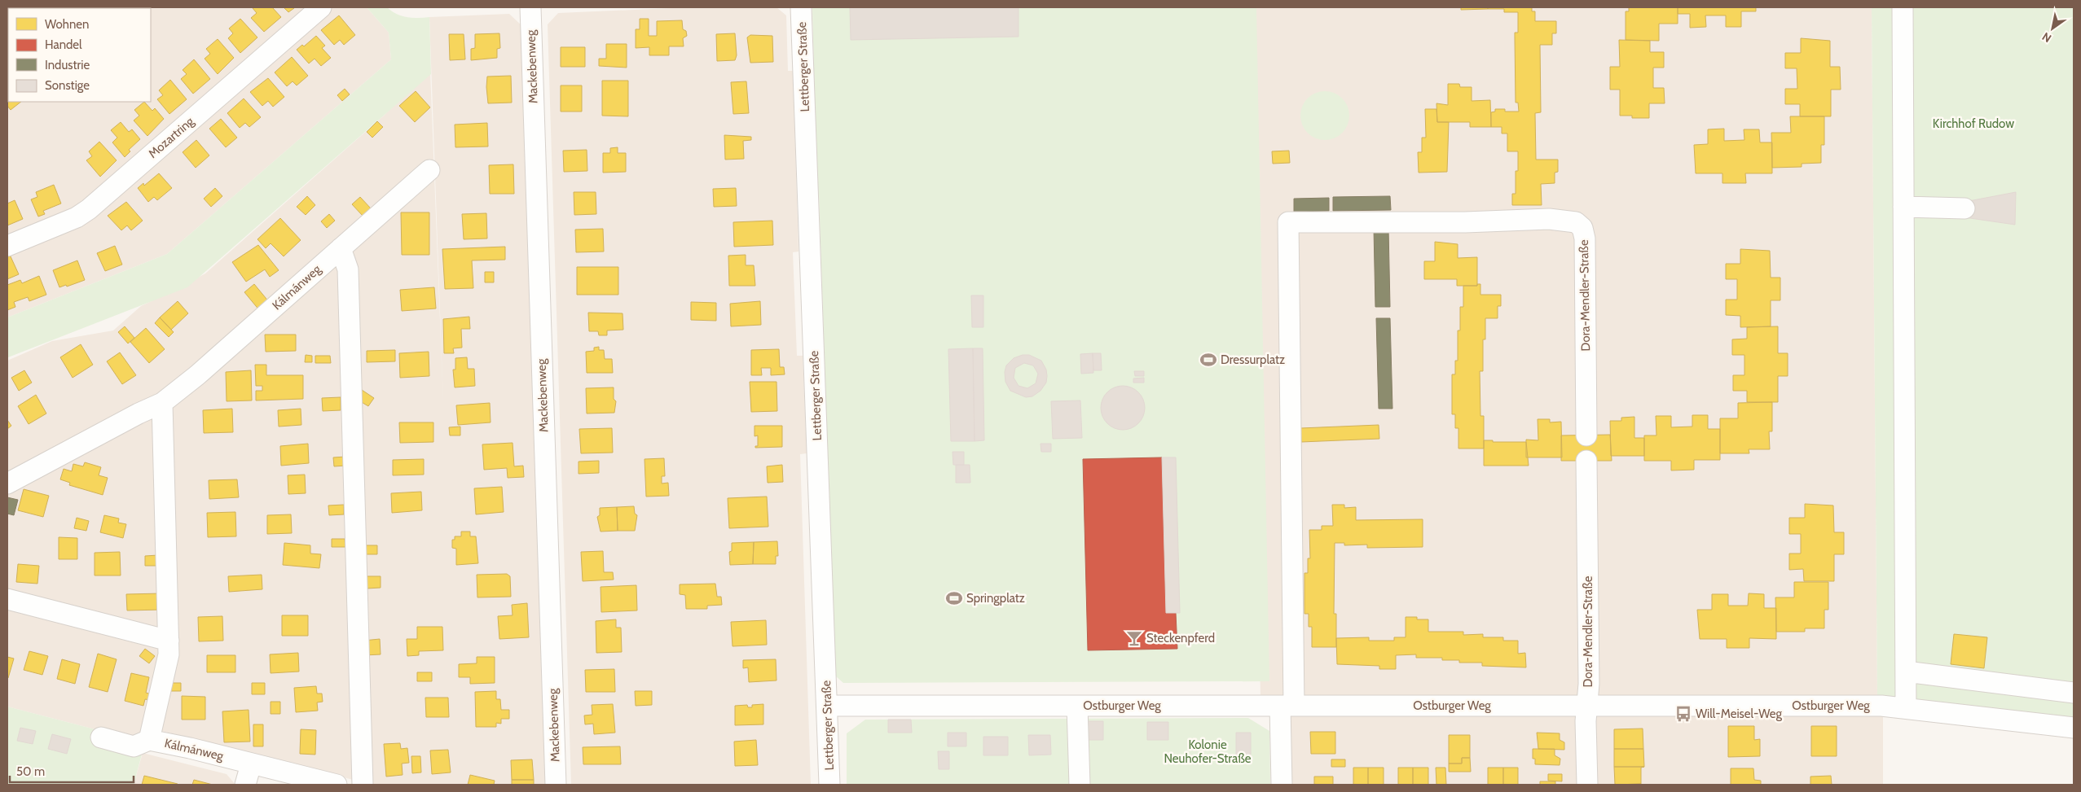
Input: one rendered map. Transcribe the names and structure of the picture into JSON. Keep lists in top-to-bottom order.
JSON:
{
  "streets": {
    "street": [
      "Mackebenweg",
      "Lettberger Straße",
      "Mozartring",
      "Kálmánweg",
      "Dora-Mendler-Straße",
      "Ostburger Weg"
    ]
  },
  "crossings": [
    ["Lettberger Straße", "Ostburger Weg"],
    ["Dora-Mendler-Straße", "Ostburger Weg"]
  ],
  "parks": ["Kirchhof Rudow", "Kolonie Neuhofer-Straße"],
  "places": {
    "sports": ["Dressurplatz", "Springplatz"],
    "bar": ["Steckenpferd"],
    "bus stop": ["Will-Meisel-Weg"]
  },
  "legend": [
    "Wohnen",
    "Handel",
    "Industrie",
    "Sonstige"
  ],
  "scale_bar": "50 m",
  "north": "bottom left"
}
